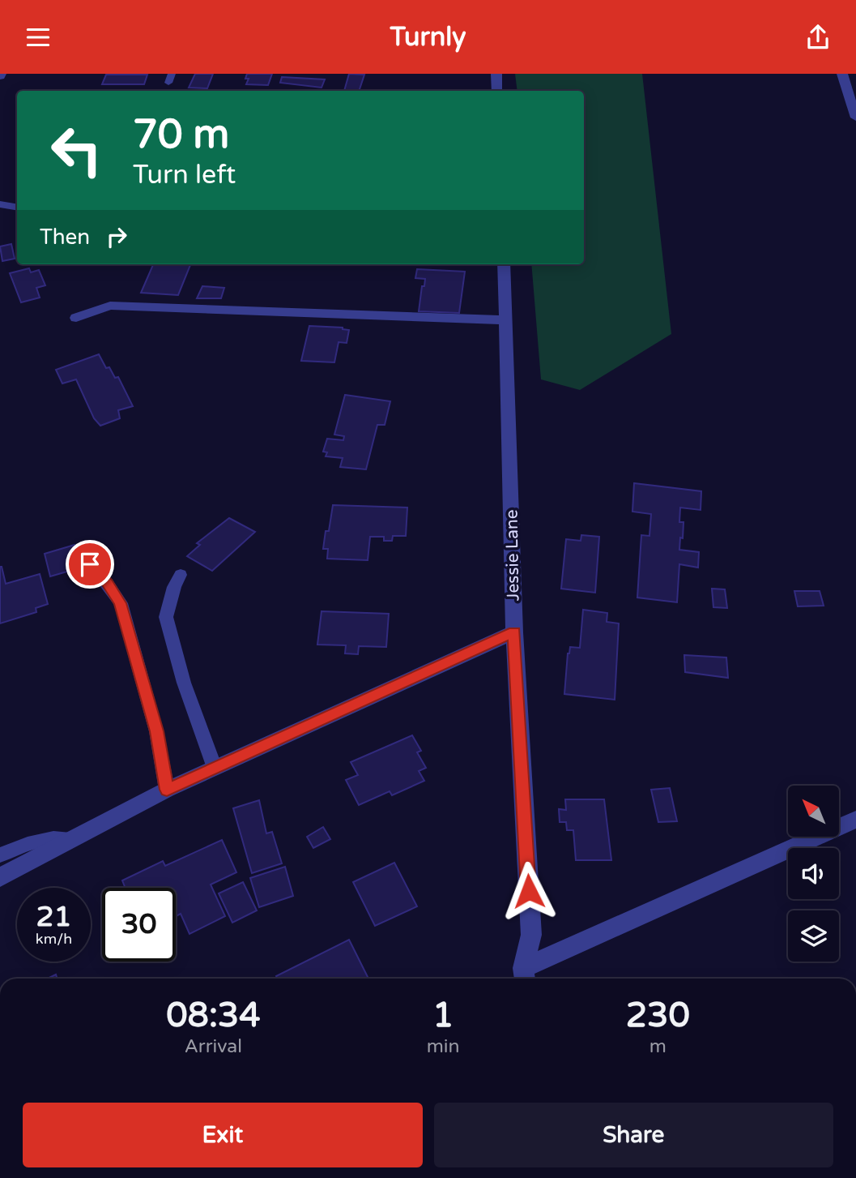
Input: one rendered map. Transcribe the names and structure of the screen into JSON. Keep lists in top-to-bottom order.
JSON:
{
  "streets": {
    "street": ["Jessie Lane"]
  },
  "north": "top left",
  "page": {
    "header": "Turnly",
    "turn": ["70 m", "Turn left"],
    "then": "Then",
    "speed": "21 km/h",
    "limit": "30",
    "eta": [
      "08:34",
      "Arrival",
      "1",
      "min",
      "230",
      "m"
    ],
    "buttons": ["Exit", "Share"]
  }
}
